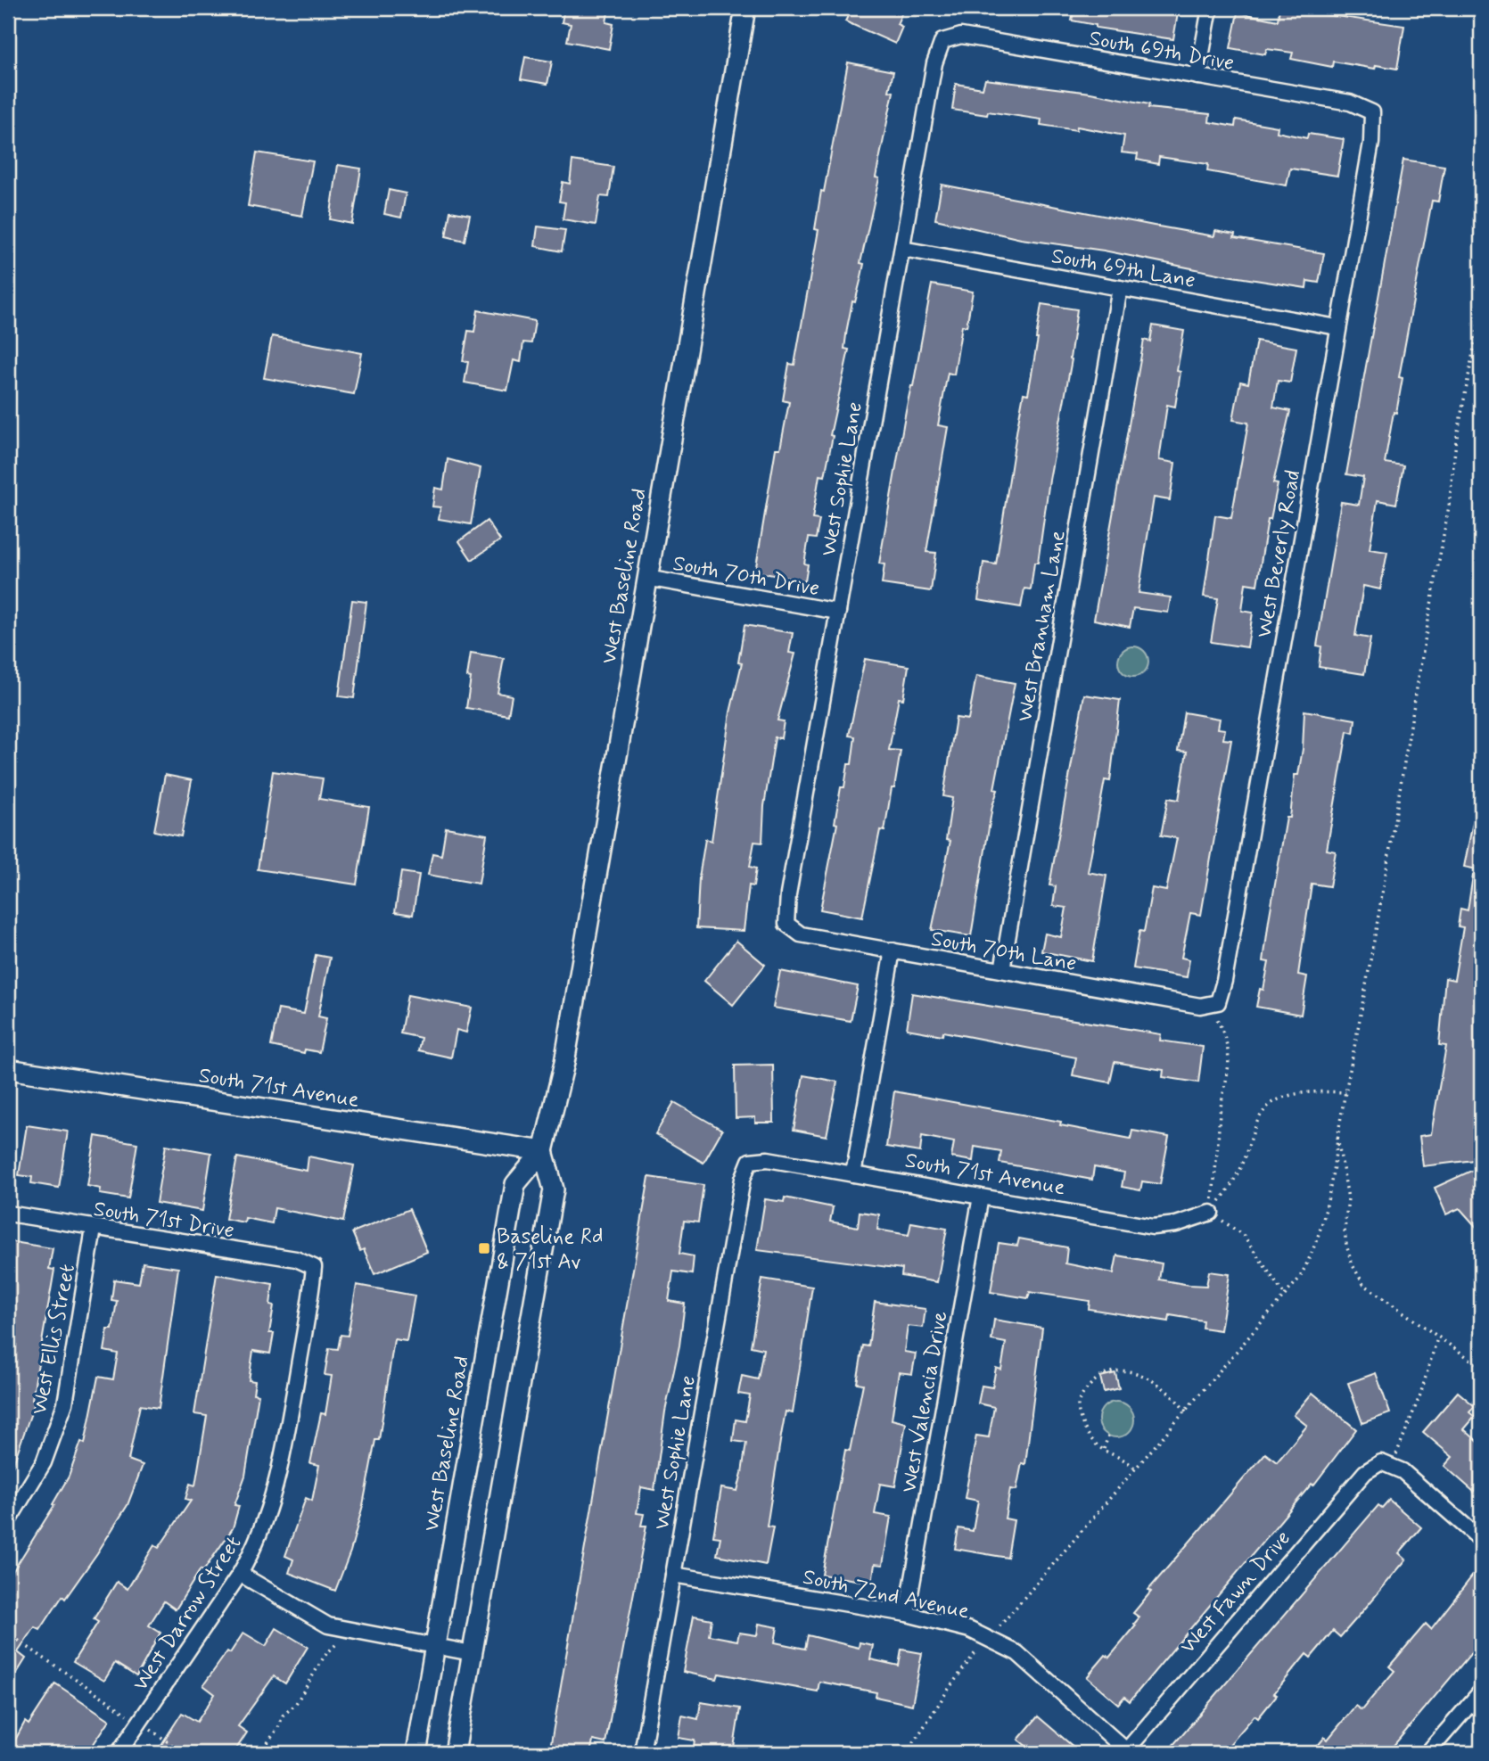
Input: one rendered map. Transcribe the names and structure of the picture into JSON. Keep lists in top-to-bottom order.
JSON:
{
  "streets": {
    "main road": ["West Baseline Road", "South 71st Avenue"],
    "street": [
      "South 69th Drive",
      "South 69th Lane",
      "West Sophie Lane",
      "West Beverly Road",
      "South 70th Drive",
      "West Branham Lane",
      "South 70th Lane",
      "South 71st Drive",
      "West Ellis Street",
      "West Valencia Drive",
      "West Fawn Drive",
      "South 72nd Avenue",
      "West Darrow Street"
    ]
  },
  "crossings": [
    ["South 69th Drive", "West Sophie Lane"],
    ["South 69th Drive", "West Beverly Road"],
    ["South 69th Lane", "West Sophie Lane"],
    ["South 69th Lane", "West Beverly Road"],
    ["South 69th Lane", "West Branham Lane"],
    ["West Sophie Lane", "South 70th Drive"],
    ["West Sophie Lane", "South 70th Lane"],
    ["West Sophie Lane", "South 71st Avenue"],
    ["West Sophie Lane", "South 72nd Avenue"],
    ["West Beverly Road", "South 70th Lane"],
    ["South 70th Drive", "West Baseline Road"],
    ["West Baseline Road", "South 71st Avenue"],
    ["West Branham Lane", "South 70th Lane"],
    ["South 71st Avenue", "West Valencia Drive"],
    ["South 71st Drive", "West Ellis Street"],
    ["South 71st Drive", "West Darrow Street"],
    ["West Valencia Drive", "South 72nd Avenue"],
    ["West Fawn Drive", "South 72nd Avenue"]
  ],
  "places": {
    "transit": ["Baseline Rd & 71st Av"]
  }
}
